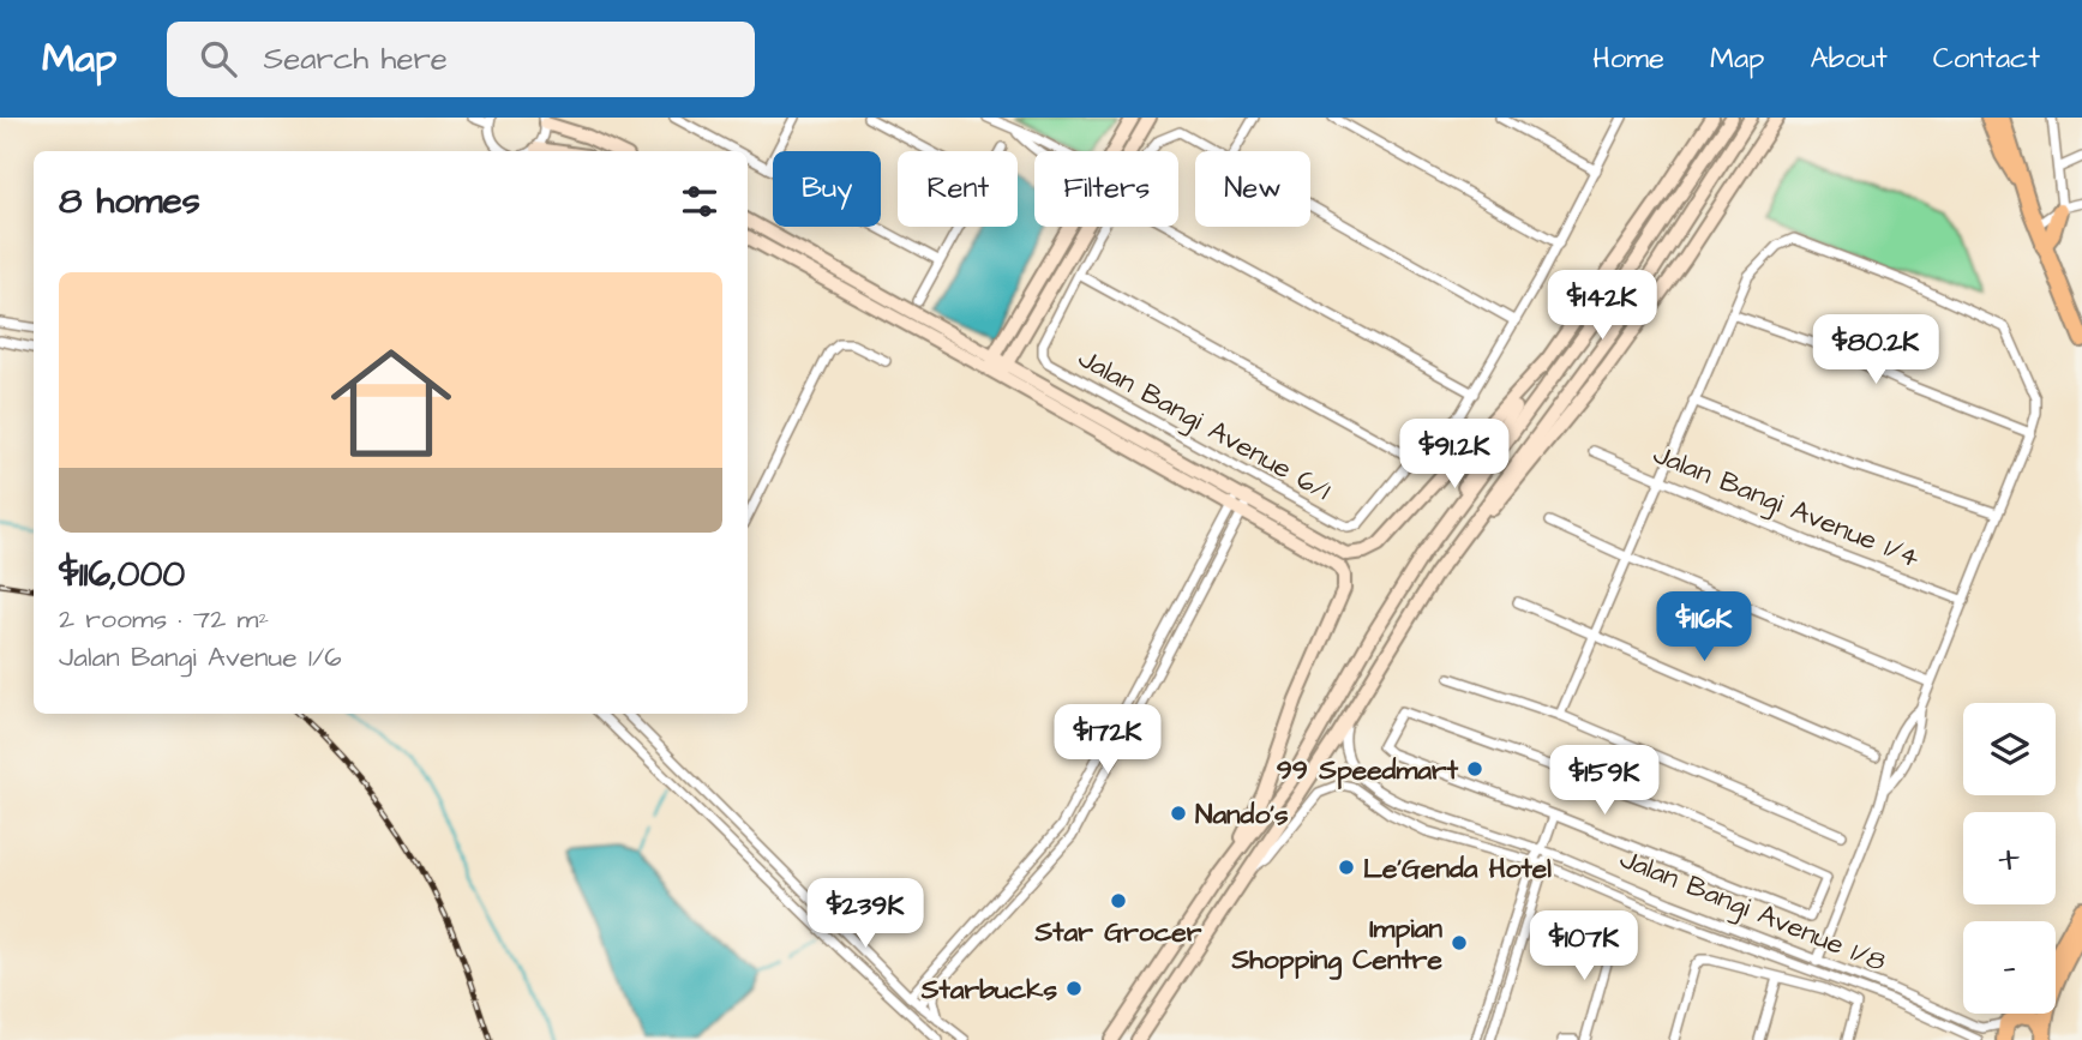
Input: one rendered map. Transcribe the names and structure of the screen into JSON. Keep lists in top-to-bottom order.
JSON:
{
  "streets": {
    "street": ["Jalan Bangi Avenue 6/1", "Jalan Bangi Avenue 1/4", "Jalan Bangi Avenue 1/8"]
  },
  "places": [
    "99 Speedmart",
    "Nando's",
    "Le'Genda Hotel",
    "Star Grocer",
    "Impian Shopping Centre",
    "Starbucks"
  ],
  "page": {
    "header": "Map",
    "search": "Search here",
    "nav": [
      "Home",
      "Map",
      "About",
      "Contact"
    ],
    "chip": [
      "Buy",
      "Rent",
      "Filters",
      "New"
    ],
    "heading": "8 homes",
    "list": [
      {
        "name": "$116,000",
        "note": "2 rooms · 72 m² · Jalan Bangi Avenue 1/6"
      }
    ],
    "price": [
      "$142K",
      "$80.2K",
      "$91.2K",
      "$116K",
      "$172K",
      "$159K",
      "$239K",
      "$107K"
    ],
    "map_buttons": ["+", "−"]
  }
}
